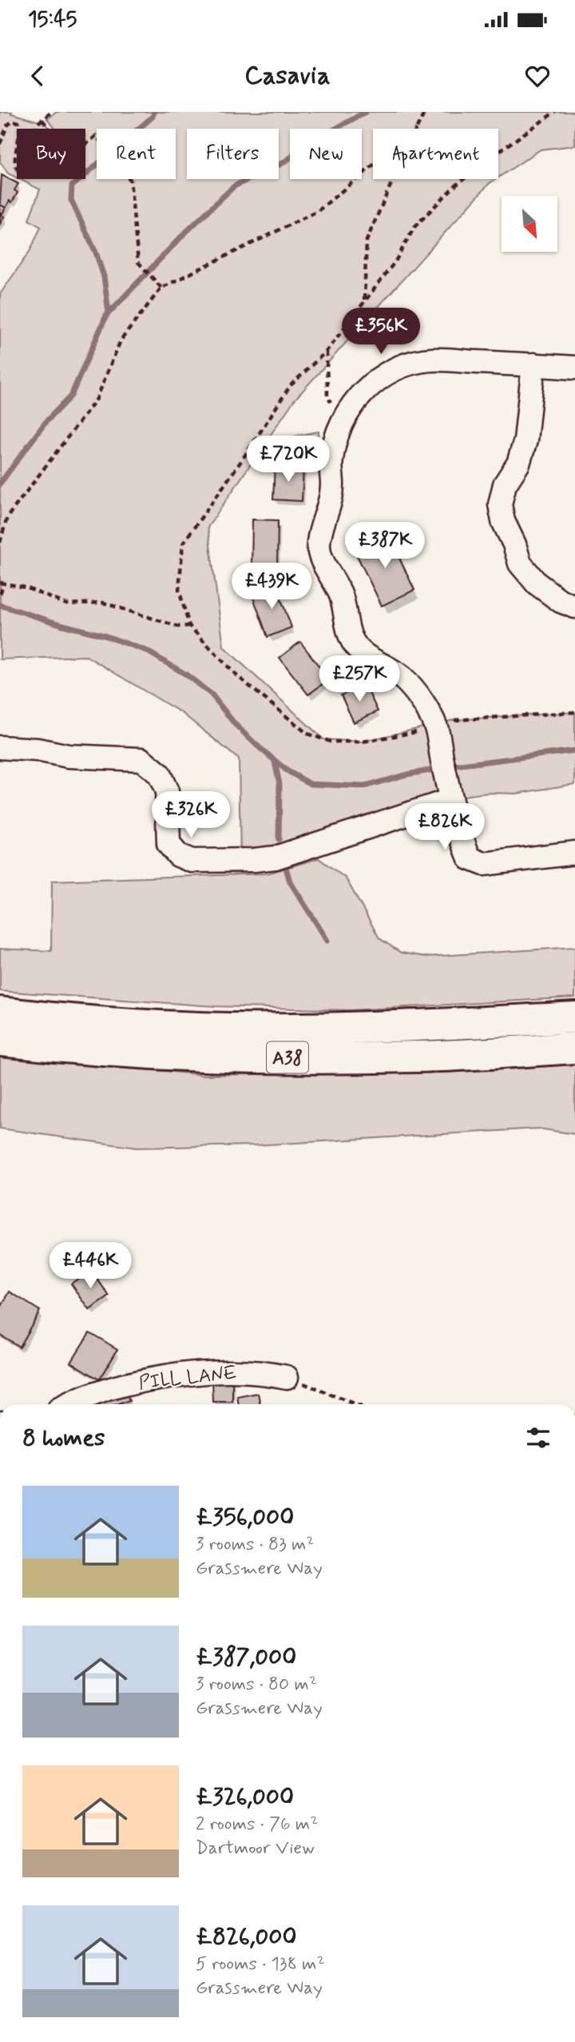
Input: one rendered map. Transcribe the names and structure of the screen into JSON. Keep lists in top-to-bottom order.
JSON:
{
  "streets": {
    "highway": ["A38"],
    "street": ["PILL LANE"]
  },
  "north": "bottom right",
  "page": {
    "status": "15:45",
    "header": "Casavia",
    "chip": [
      "Buy",
      "Rent",
      "Filters",
      "New",
      "Apartment"
    ],
    "price": [
      "£356K",
      "£720K",
      "£387K",
      "£439K",
      "£257K",
      "£326K",
      "£826K",
      "£446K"
    ],
    "heading": "8 homes",
    "list": [
      {
        "name": "£356,000",
        "note": "3 rooms · 83 m² · Grassmere Way"
      },
      {
        "name": "£387,000",
        "note": "3 rooms · 80 m² · Grassmere Way"
      },
      {
        "name": "£326,000",
        "note": "2 rooms · 76 m² · Dartmoor View"
      },
      {
        "name": "£826,000",
        "note": "5 rooms · 138 m² · Grassmere Way"
      }
    ]
  }
}
